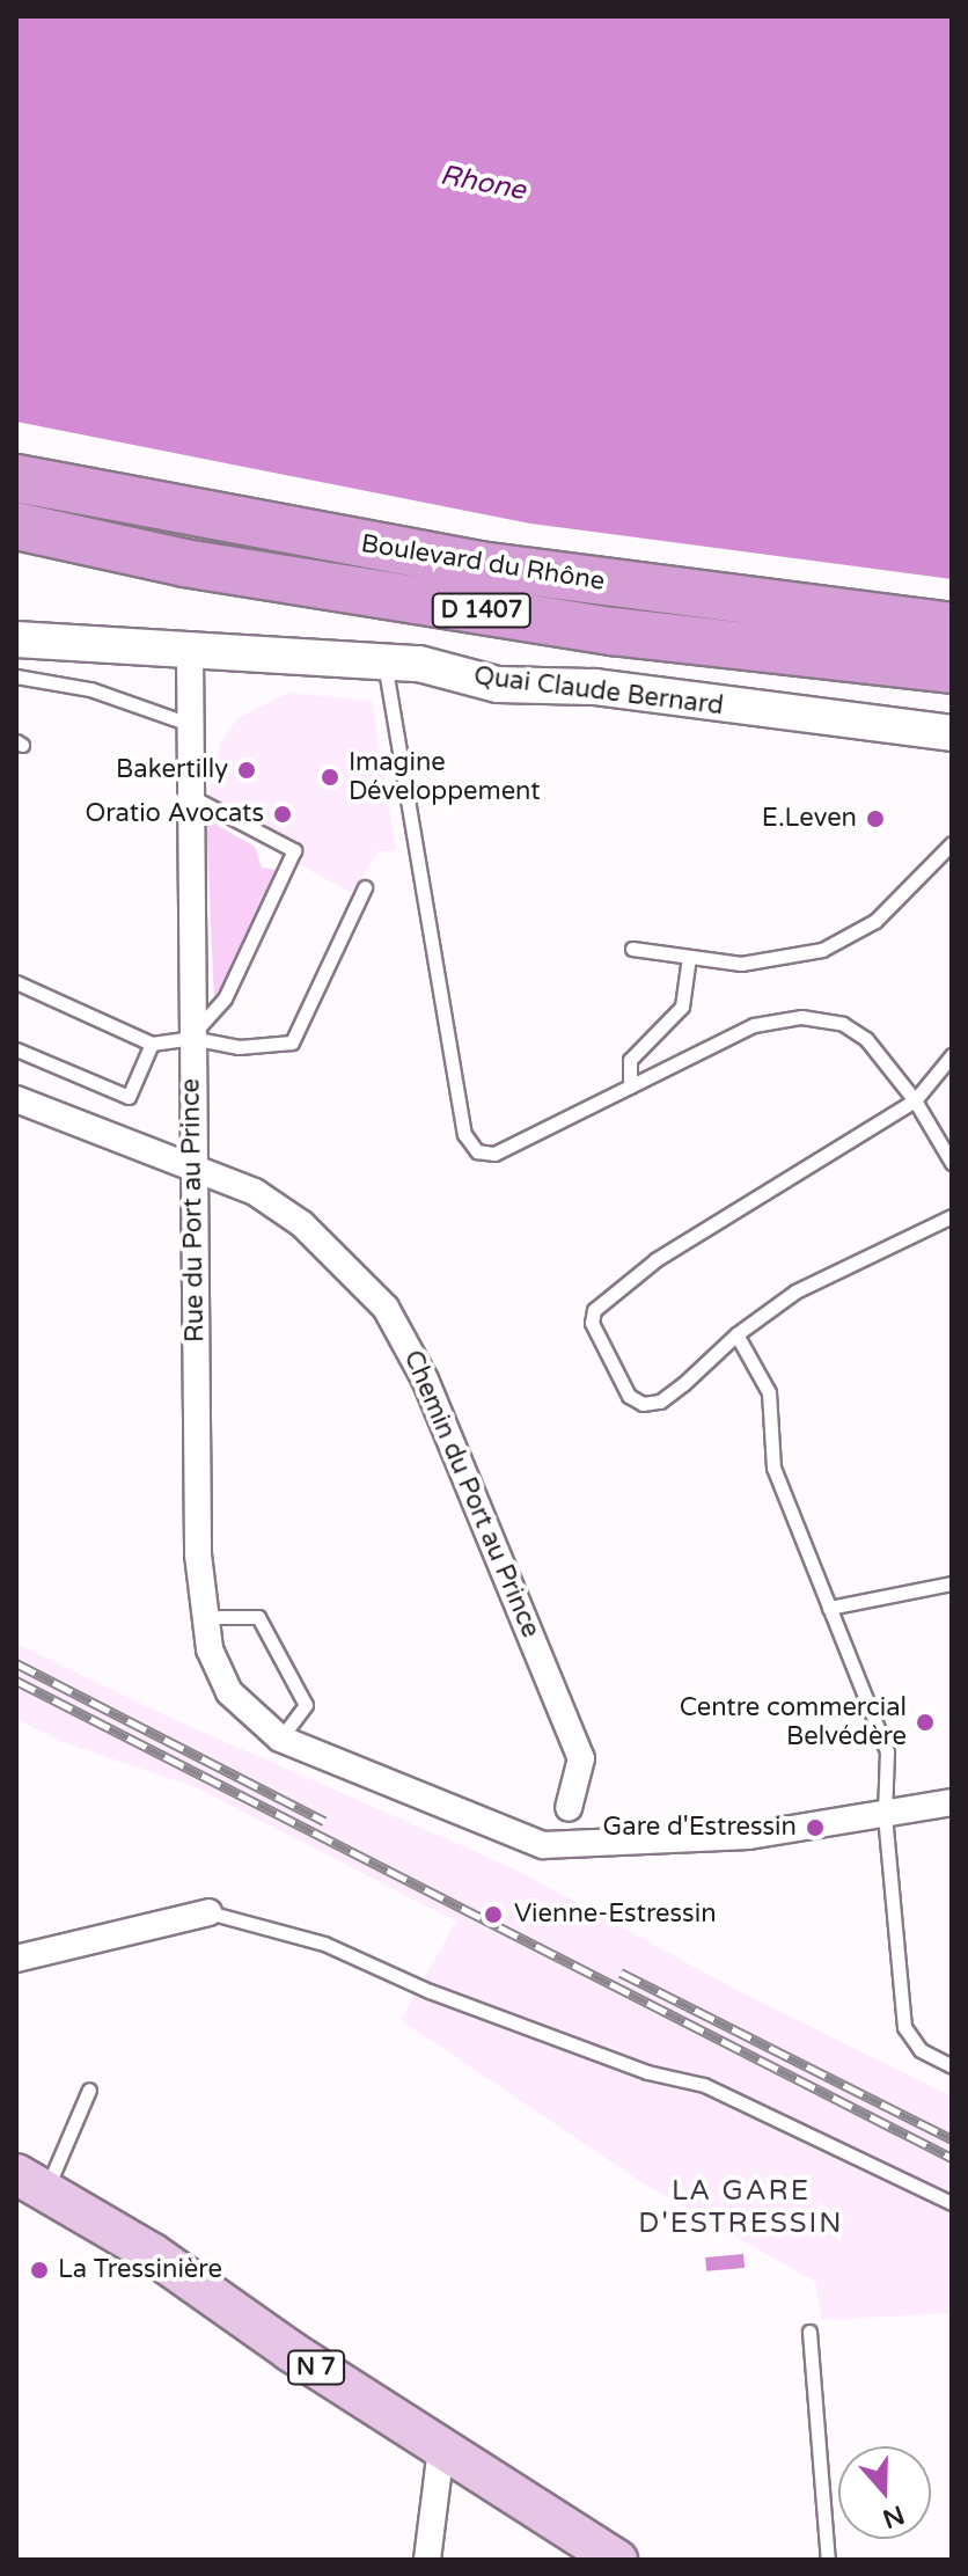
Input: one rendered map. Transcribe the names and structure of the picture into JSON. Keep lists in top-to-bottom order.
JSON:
{
  "streets": {
    "highway": ["Boulevard du Rhône", "D 1407"],
    "main road": ["Quai Claude Bernard", "N 7"],
    "street": ["Rue du Port au Prince", "Chemin du Port au Prince"]
  },
  "crossings": [
    ["Quai Claude Bernard", "Rue du Port au Prince"],
    ["Rue du Port au Prince", "Chemin du Port au Prince"]
  ],
  "districts": ["LA GARE D'ESTRESSIN"],
  "water": ["Rhone"],
  "places": [
    "Bakertilly",
    "Imagine Développement",
    "Oratio Avocats",
    "E.Leven",
    "Centre commercial Belvédère",
    "Gare d'Estressin",
    "Vienne-Estressin",
    "La Tressinière"
  ],
  "north": "bottom"
}
